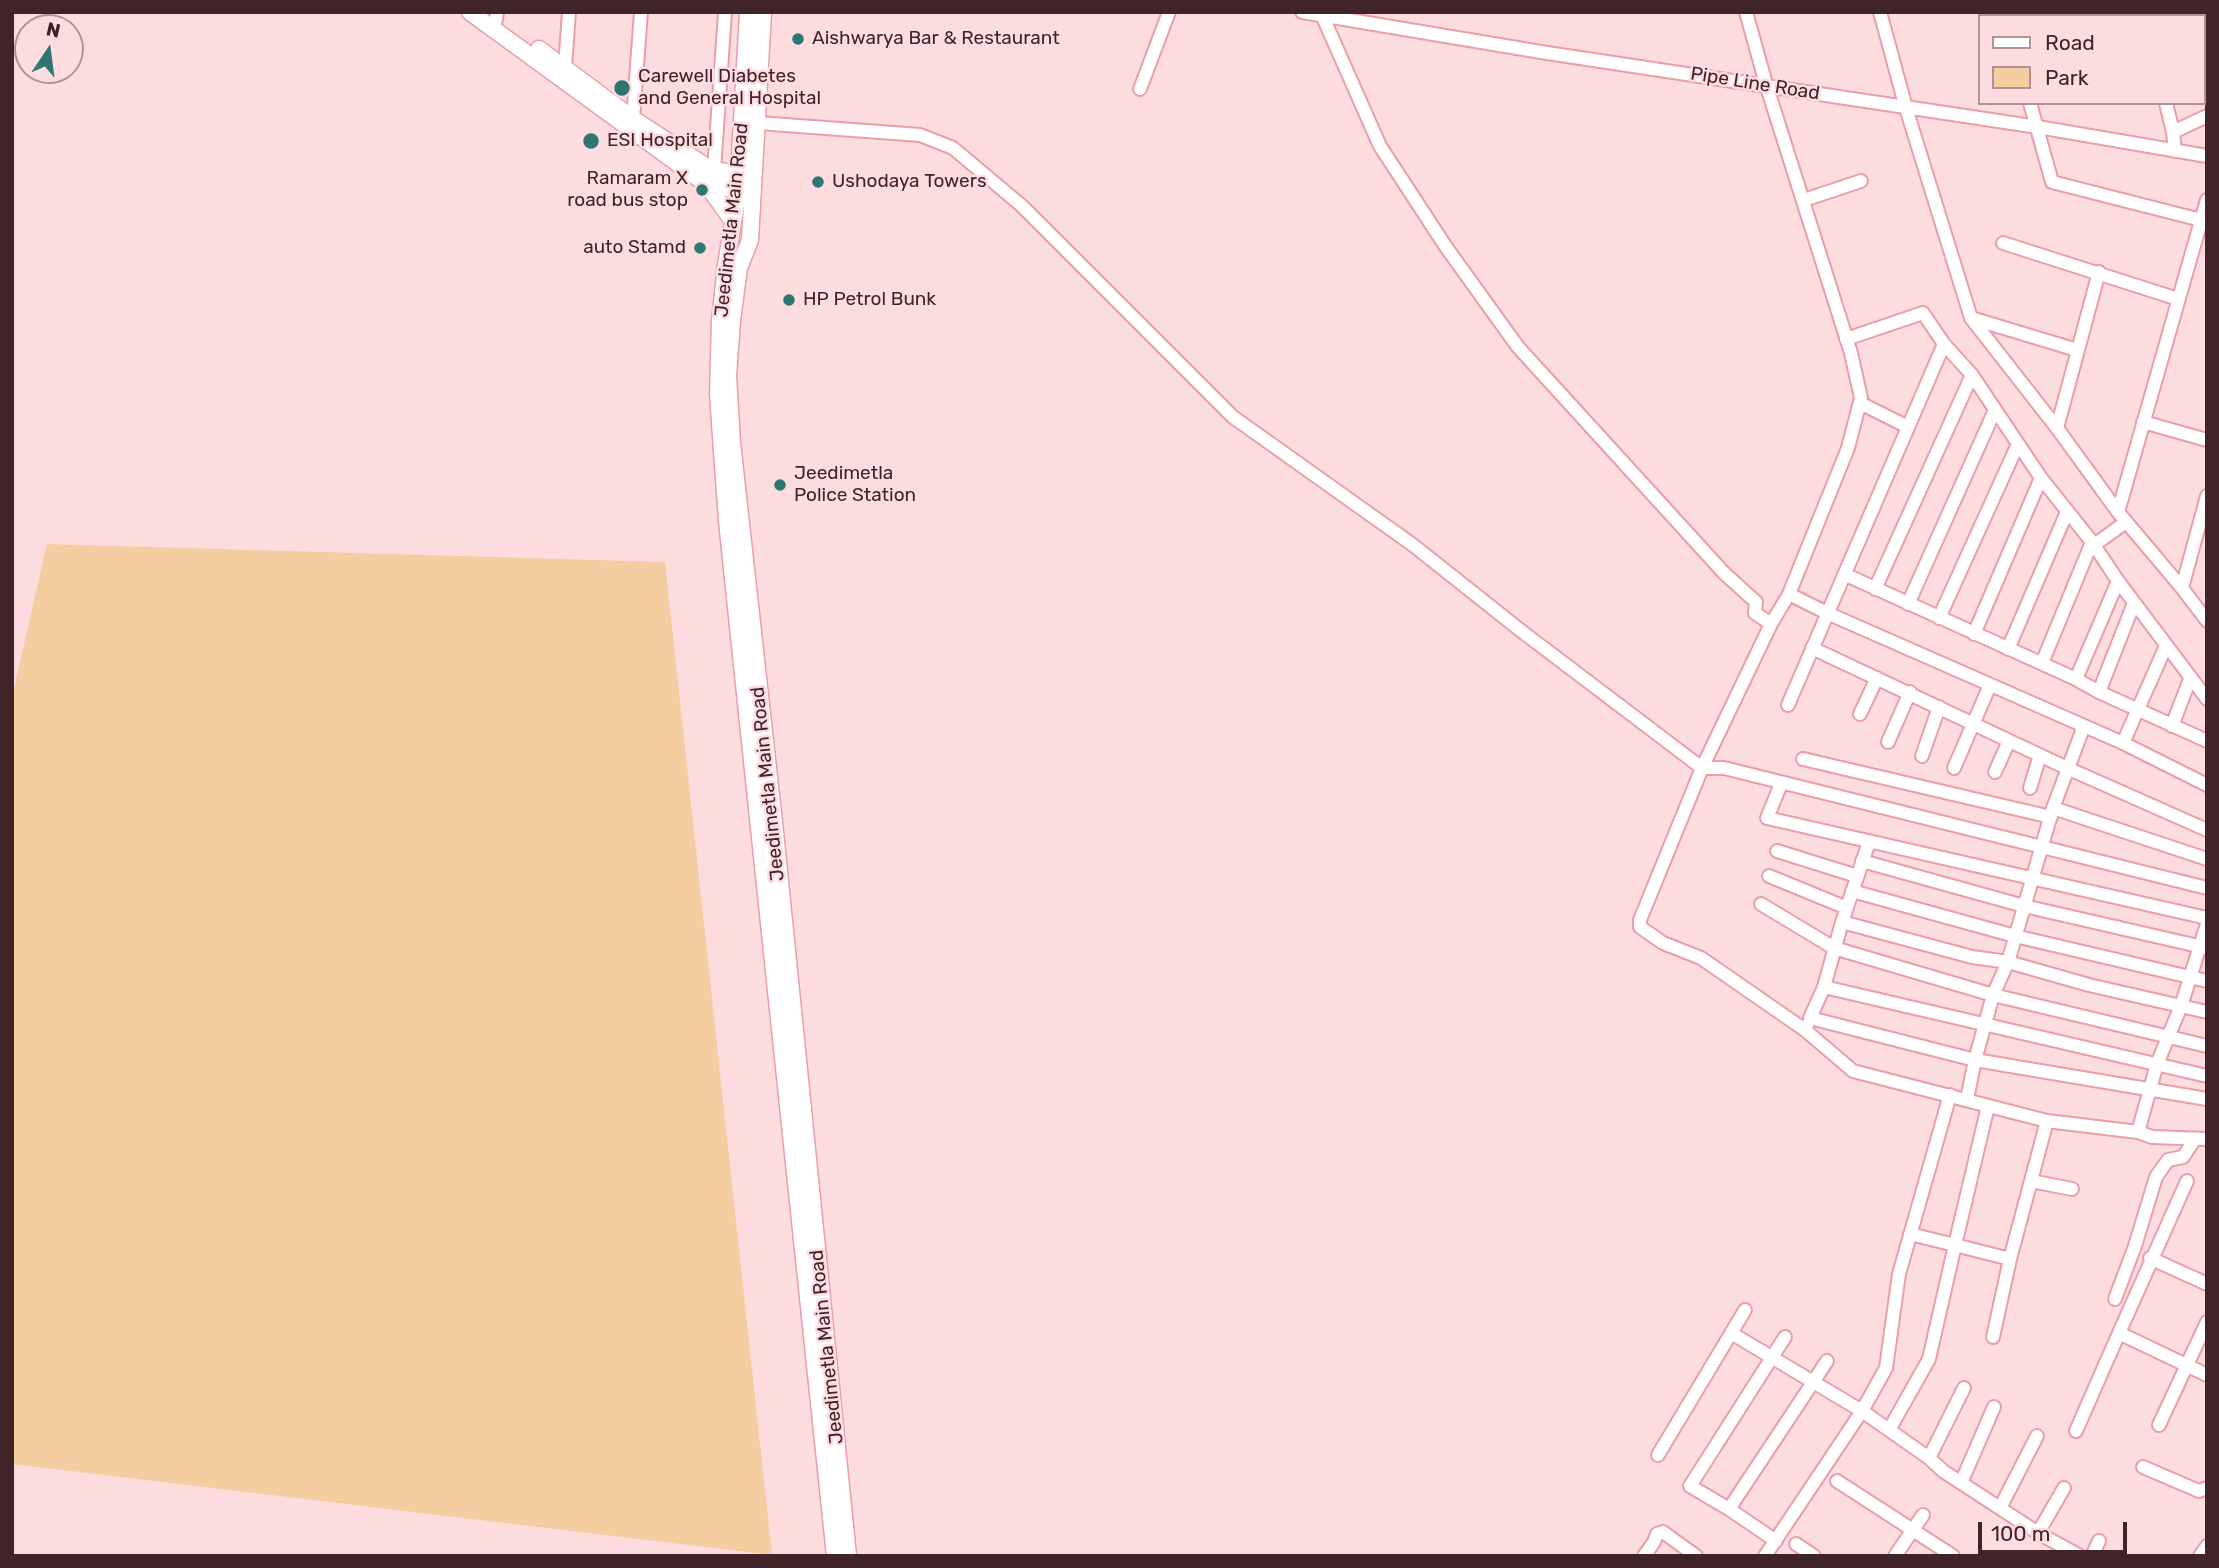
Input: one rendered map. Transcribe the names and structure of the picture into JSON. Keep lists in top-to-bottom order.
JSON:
{
  "streets": {
    "main road": ["Jeedimetla Main Road"],
    "street": ["Pipe Line Road"]
  },
  "places": [
    "Aishwarya Bar & Restaurant",
    "Carewell Diabetes and General Hospital",
    "ESI Hospital",
    "Ushodaya Towers",
    "Ramaram X road bus stop",
    "auto Stamd",
    "HP Petrol Bunk",
    "Jeedimetla Police Station"
  ],
  "legend": ["Road", "Park"],
  "scale_bar": "100 m",
  "north": "top"
}
